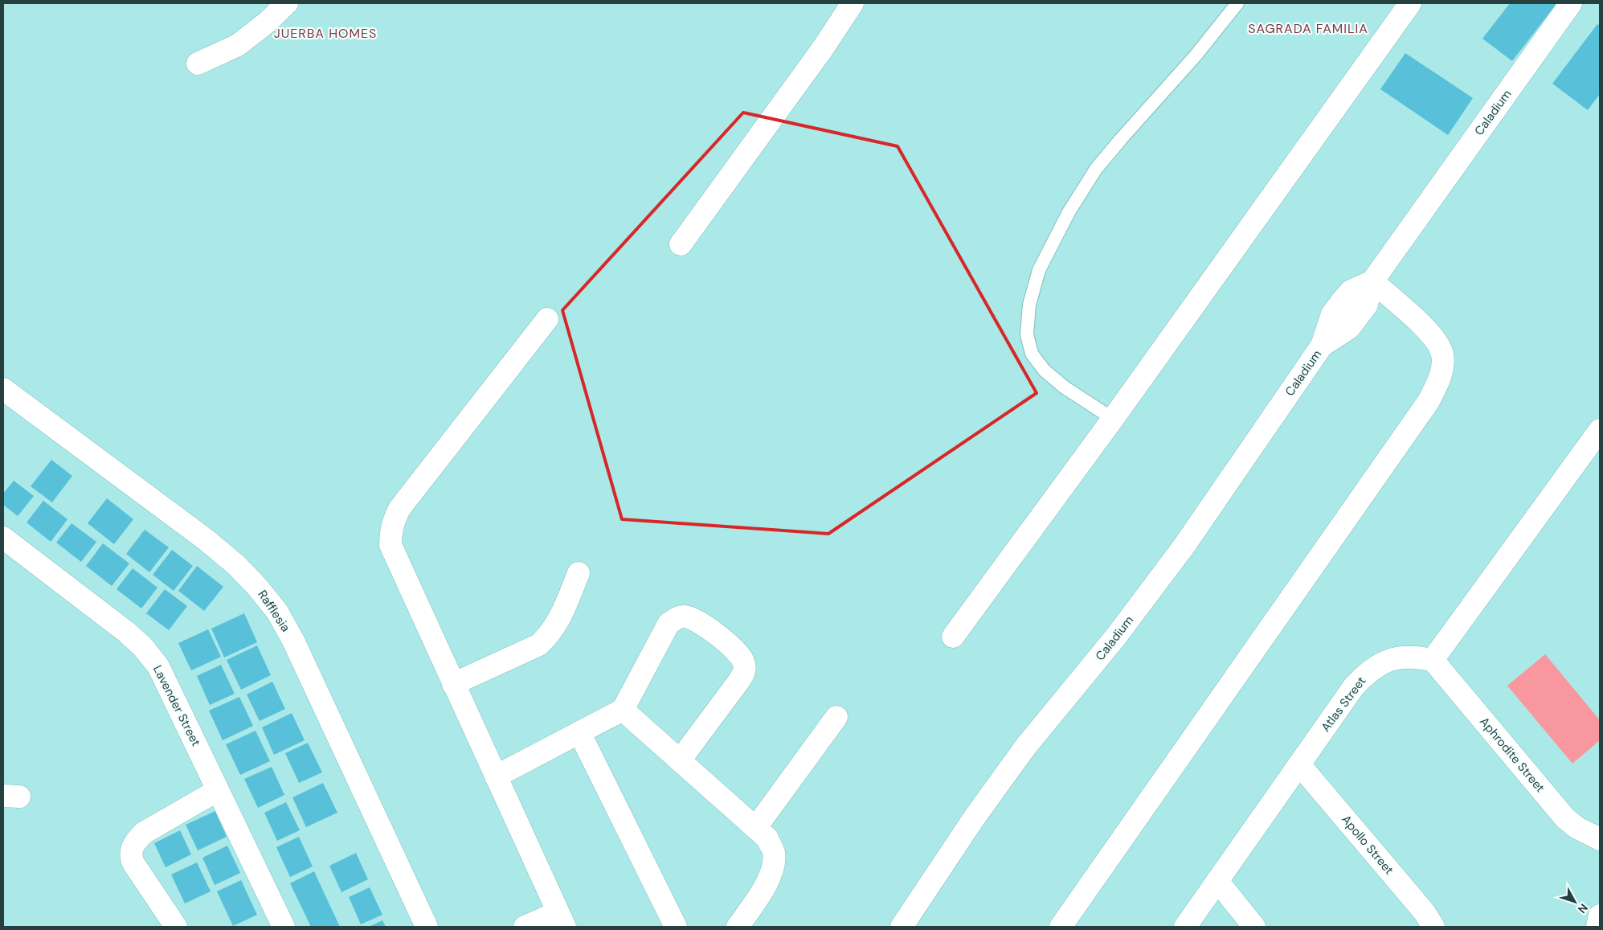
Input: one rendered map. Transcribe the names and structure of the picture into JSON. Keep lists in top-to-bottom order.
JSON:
{
  "streets": {
    "street": [
      "Caladium",
      "Rafflesia",
      "Atlas Street",
      "Lavender Street",
      "Aphrodite Street",
      "Apollo Street"
    ]
  },
  "crossings": [
    ["Atlas Street", "Aphrodite Street"],
    ["Atlas Street", "Apollo Street"]
  ],
  "districts": ["SAGRADA FAMILIA", "JUERBA HOMES"],
  "north": "bottom right"
}
